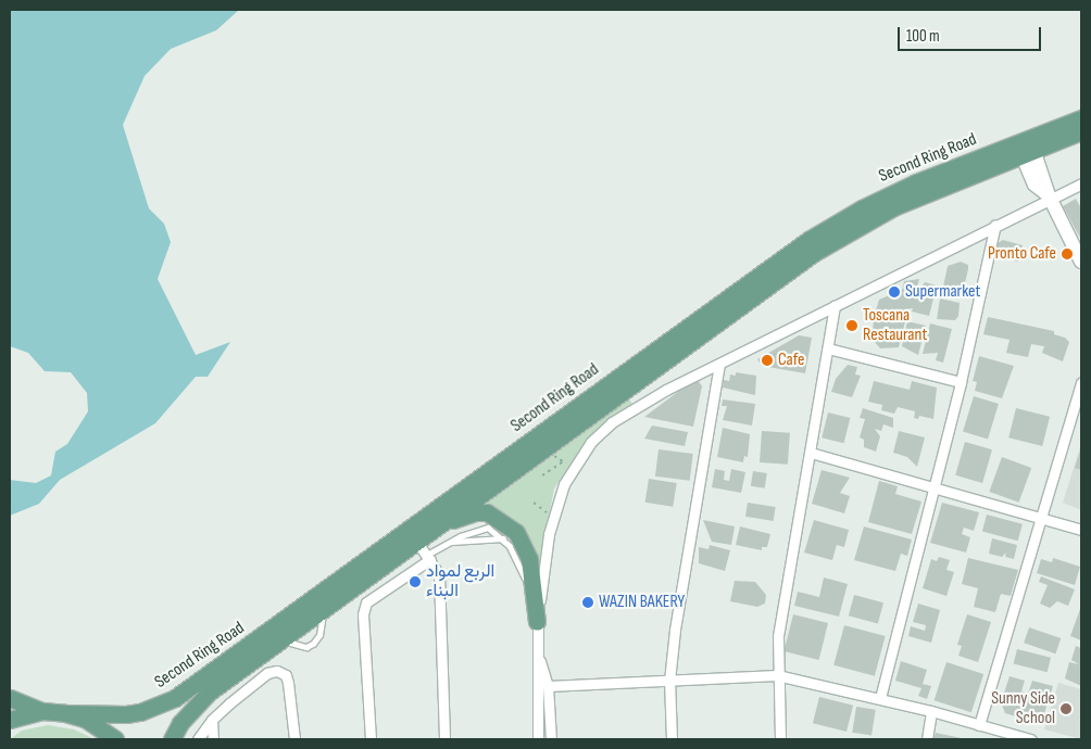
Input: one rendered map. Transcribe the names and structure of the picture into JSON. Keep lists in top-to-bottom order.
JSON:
{
  "streets": {
    "main road": ["Second Ring Road"]
  },
  "places": [
    "Pronto Cafe",
    "Supermarket",
    "Toscana Restaurant",
    "Cafe",
    "الربع لمواد البناء",
    "WAZIN BAKERY",
    "Sunny Side School"
  ],
  "scale_bar": "100 m"
}
